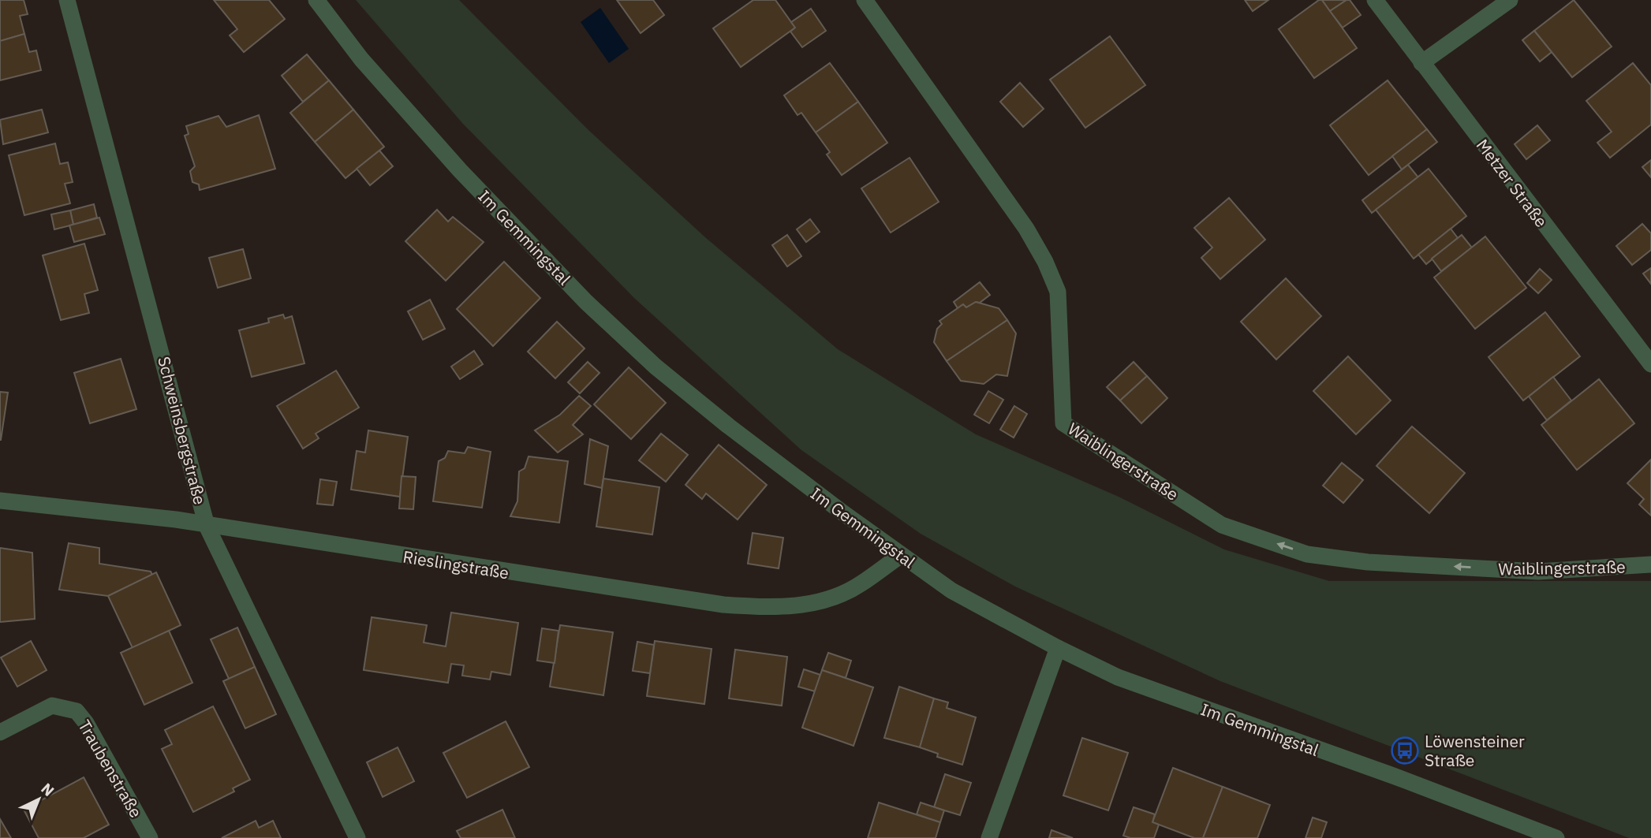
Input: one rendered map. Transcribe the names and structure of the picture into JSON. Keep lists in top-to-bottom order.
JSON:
{
  "streets": {
    "street": [
      "Metzer Straße",
      "Im Gemmingstal",
      "Schweinsbergstraße",
      "Waiblingerstraße",
      "Rieslingstraße",
      "Traubenstraße"
    ]
  },
  "crossings": [
    ["Im Gemmingstal", "Rieslingstraße"],
    ["Schweinsbergstraße", "Rieslingstraße"]
  ],
  "one_way": ["Waiblingerstraße"],
  "places": {
    "bus stop": ["Löwensteiner Straße"]
  },
  "north": "top right"
}
